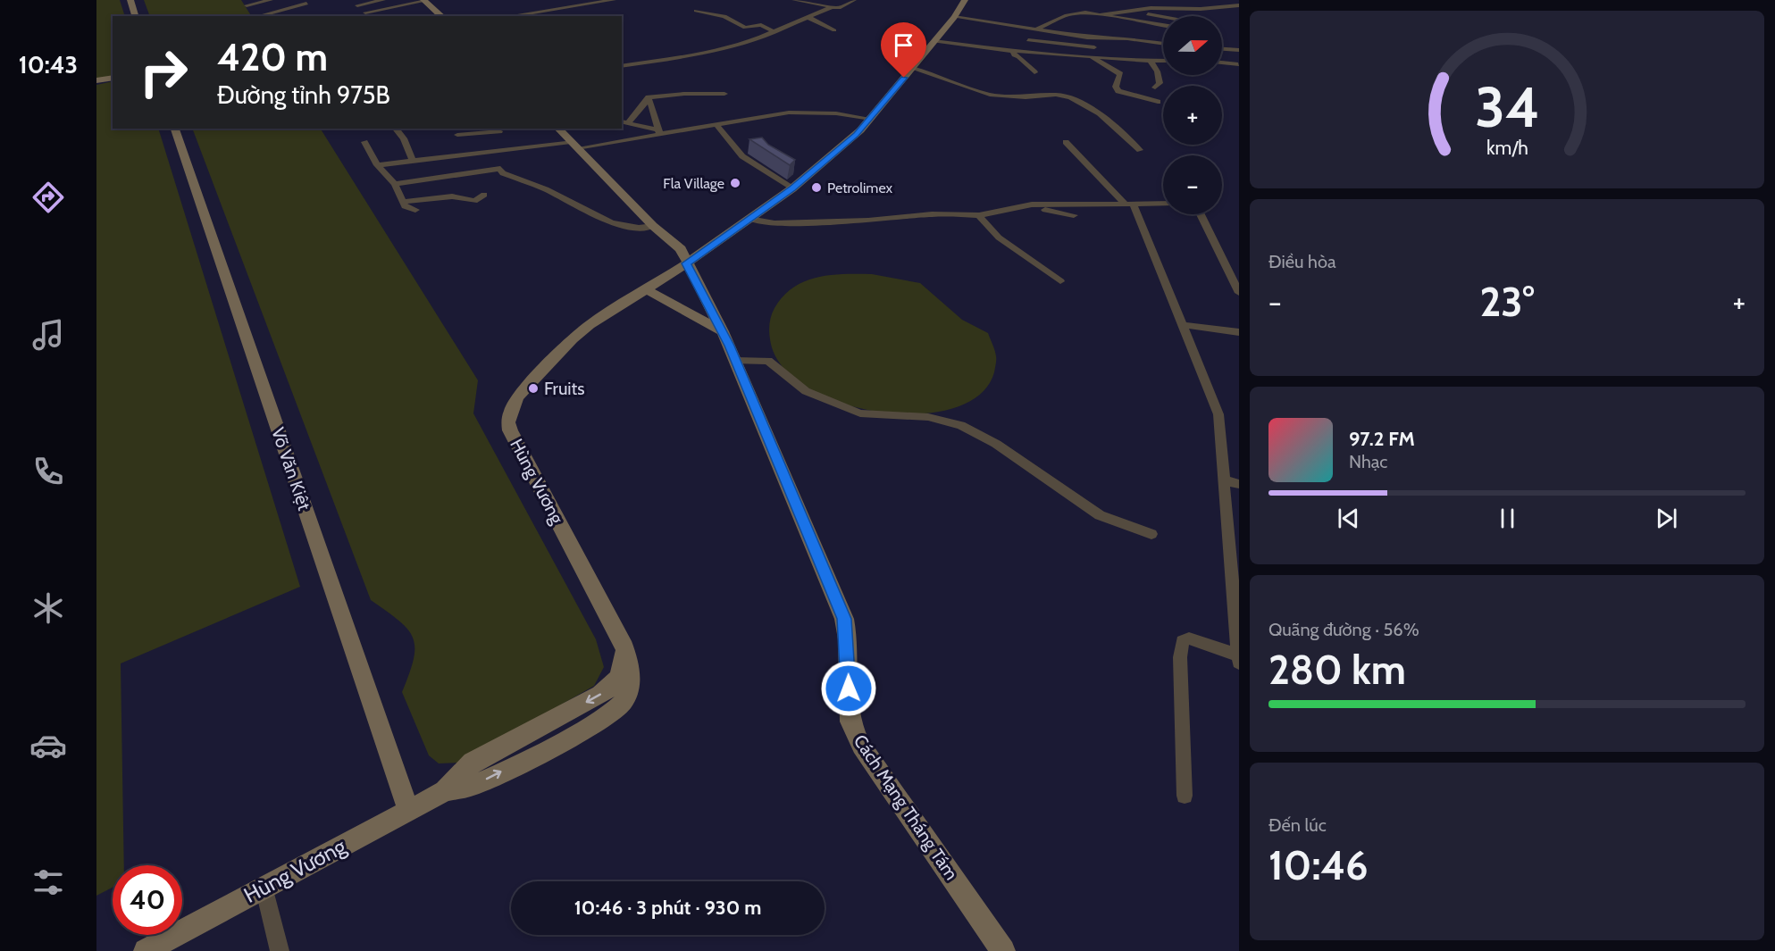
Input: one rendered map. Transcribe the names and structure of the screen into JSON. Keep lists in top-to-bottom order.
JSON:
{
  "streets": {
    "street": ["Võ Văn Kiệt", "Hùng Vương", "Cách Mạng Tháng Tám"]
  },
  "crossings": [
    ["Võ Văn Kiệt", "Hùng Vương"],
    ["Hùng Vương", "Cách Mạng Tháng Tám"]
  ],
  "places": ["Fla Village", "Petrolimex", "Fruits"],
  "north": "right",
  "page": {
    "tabs": "10:43",
    "map_buttons": ["+", "−"],
    "turn": ["420 m", "Đường tỉnh 975B"],
    "tile": [
      "Điều hòa",
      ["Quãng đường · 56%", "280 km"],
      ["Đến lúc", "10:46"]
    ],
    "heat": ["−", "23°", "+"],
    "song": ["97.2 FM", "Nhạc"],
    "limit": "40",
    "trip": "10:46 · 3 phút · 930 m",
    "gauge": ["34", "km/h"]
  }
}
